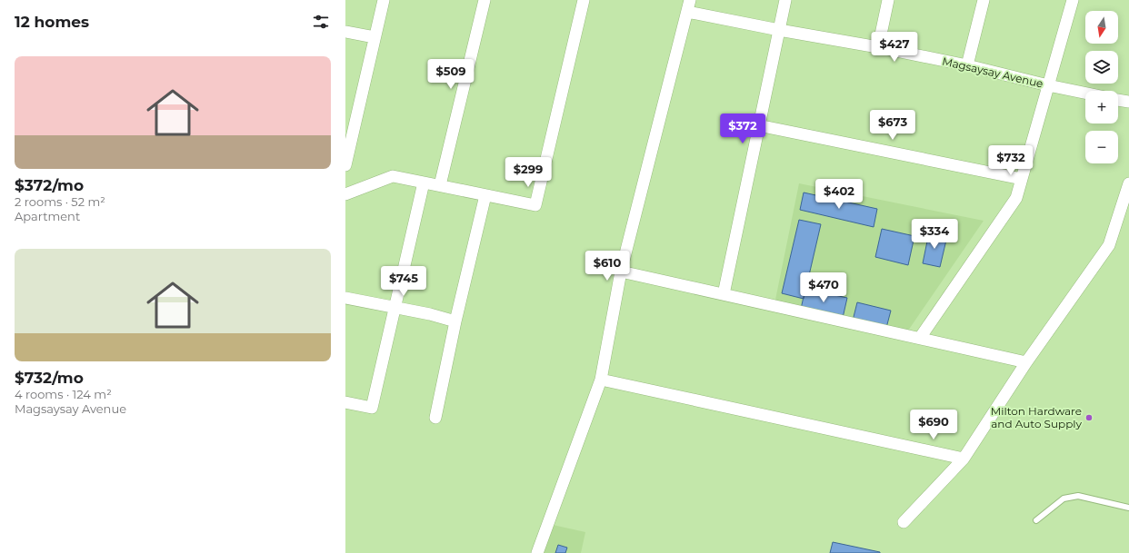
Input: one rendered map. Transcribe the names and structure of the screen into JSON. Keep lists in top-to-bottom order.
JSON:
{
  "streets": {
    "street": ["Magsaysay Avenue"]
  },
  "places": ["Milton Hardware and Auto Supply"],
  "north": "bottom",
  "page": {
    "heading": "12 homes",
    "map_buttons": ["+", "−"],
    "price": [
      "$427",
      "$509",
      "$673",
      "$372",
      "$732",
      "$299",
      "$402",
      "$334",
      "$610",
      "$745",
      "$470",
      "$690"
    ],
    "list": [
      {
        "name": "$372/mo",
        "note": "2 rooms · 52 m² · Apartment"
      },
      {
        "name": "$732/mo",
        "note": "4 rooms · 124 m² · Magsaysay Avenue"
      }
    ]
  }
}
